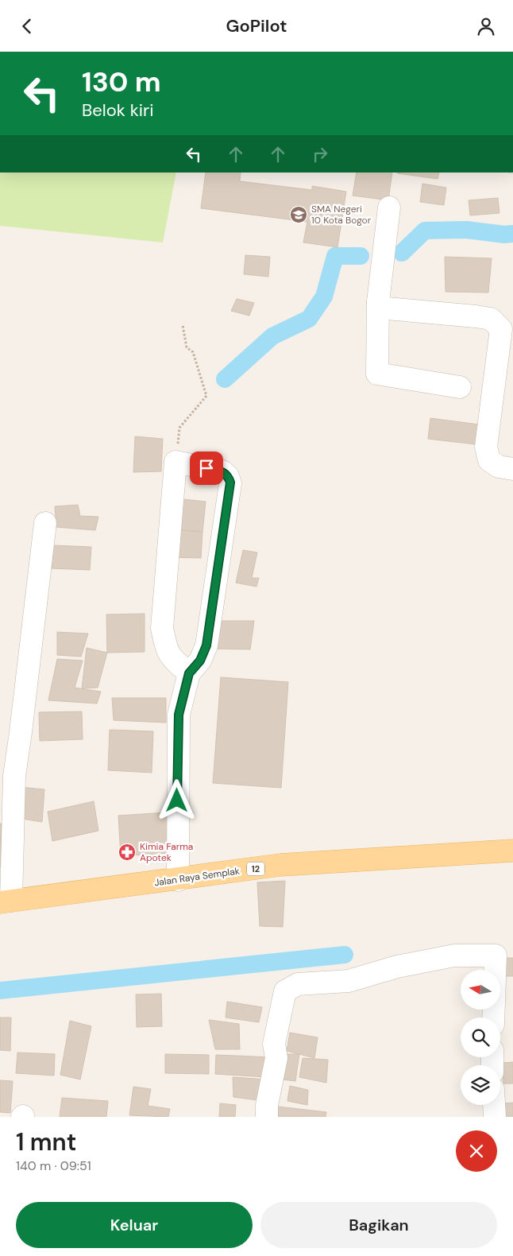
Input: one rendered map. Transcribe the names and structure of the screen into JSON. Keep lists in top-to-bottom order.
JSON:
{
  "streets": {
    "main road": ["12", "Jalan Raya Semplak"]
  },
  "places": {
    "school or university": ["SMA Negeri 10 Kota Bogor"],
    "pharmacy": ["Kimia Farma Apotek"]
  },
  "north": "left",
  "page": {
    "header": "GoPilot",
    "turn": ["130 m", "Belok kiri"],
    "heading": ["1 mnt", "140 m · 09:51"],
    "buttons": ["Keluar", "Bagikan"]
  }
}
